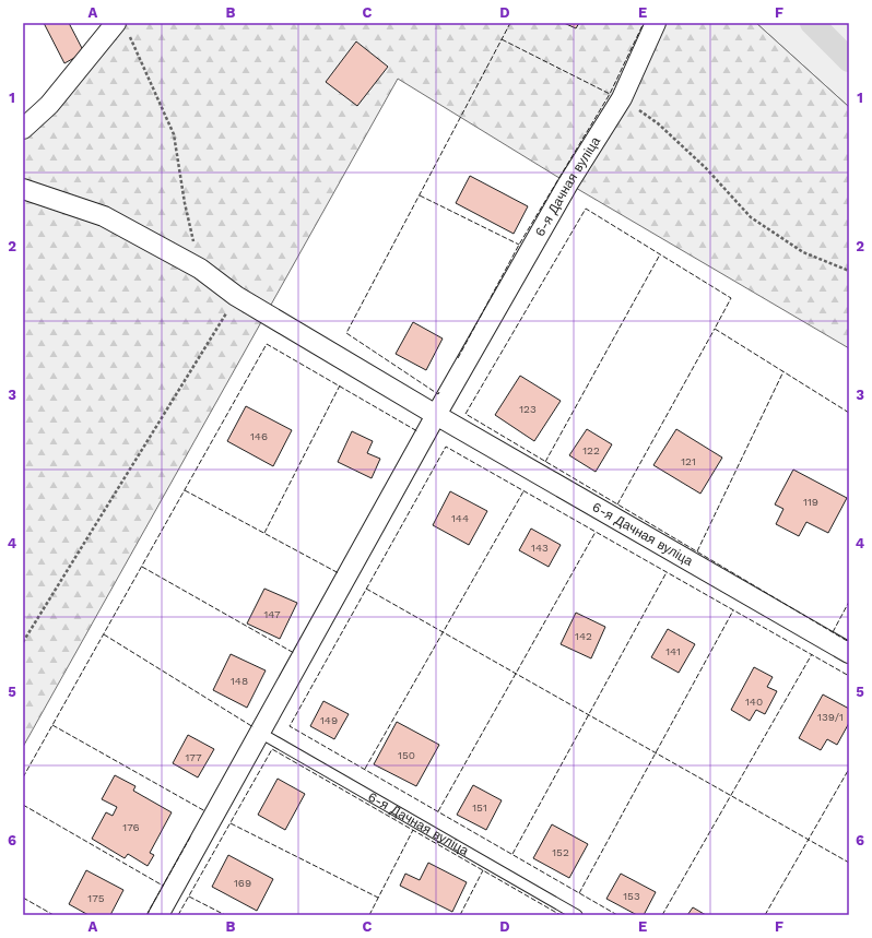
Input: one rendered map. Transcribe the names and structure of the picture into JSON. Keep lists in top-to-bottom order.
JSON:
{
  "streets": {
    "street": ["6-я Дачная вуліца"]
  },
  "house_numbers": [
    "123",
    "146",
    "122",
    "121",
    "119",
    "144",
    "143",
    "147",
    "142",
    "141",
    "148",
    "140",
    "139/1",
    "149",
    "150",
    "177",
    "151",
    "176",
    "152",
    "169",
    "153",
    "175"
  ],
  "grid": {
    "columns": [
      "A",
      "B",
      "C",
      "D",
      "E",
      "F"
    ],
    "rows": [
      "1",
      "2",
      "3",
      "4",
      "5",
      "6"
    ]
  }
}
